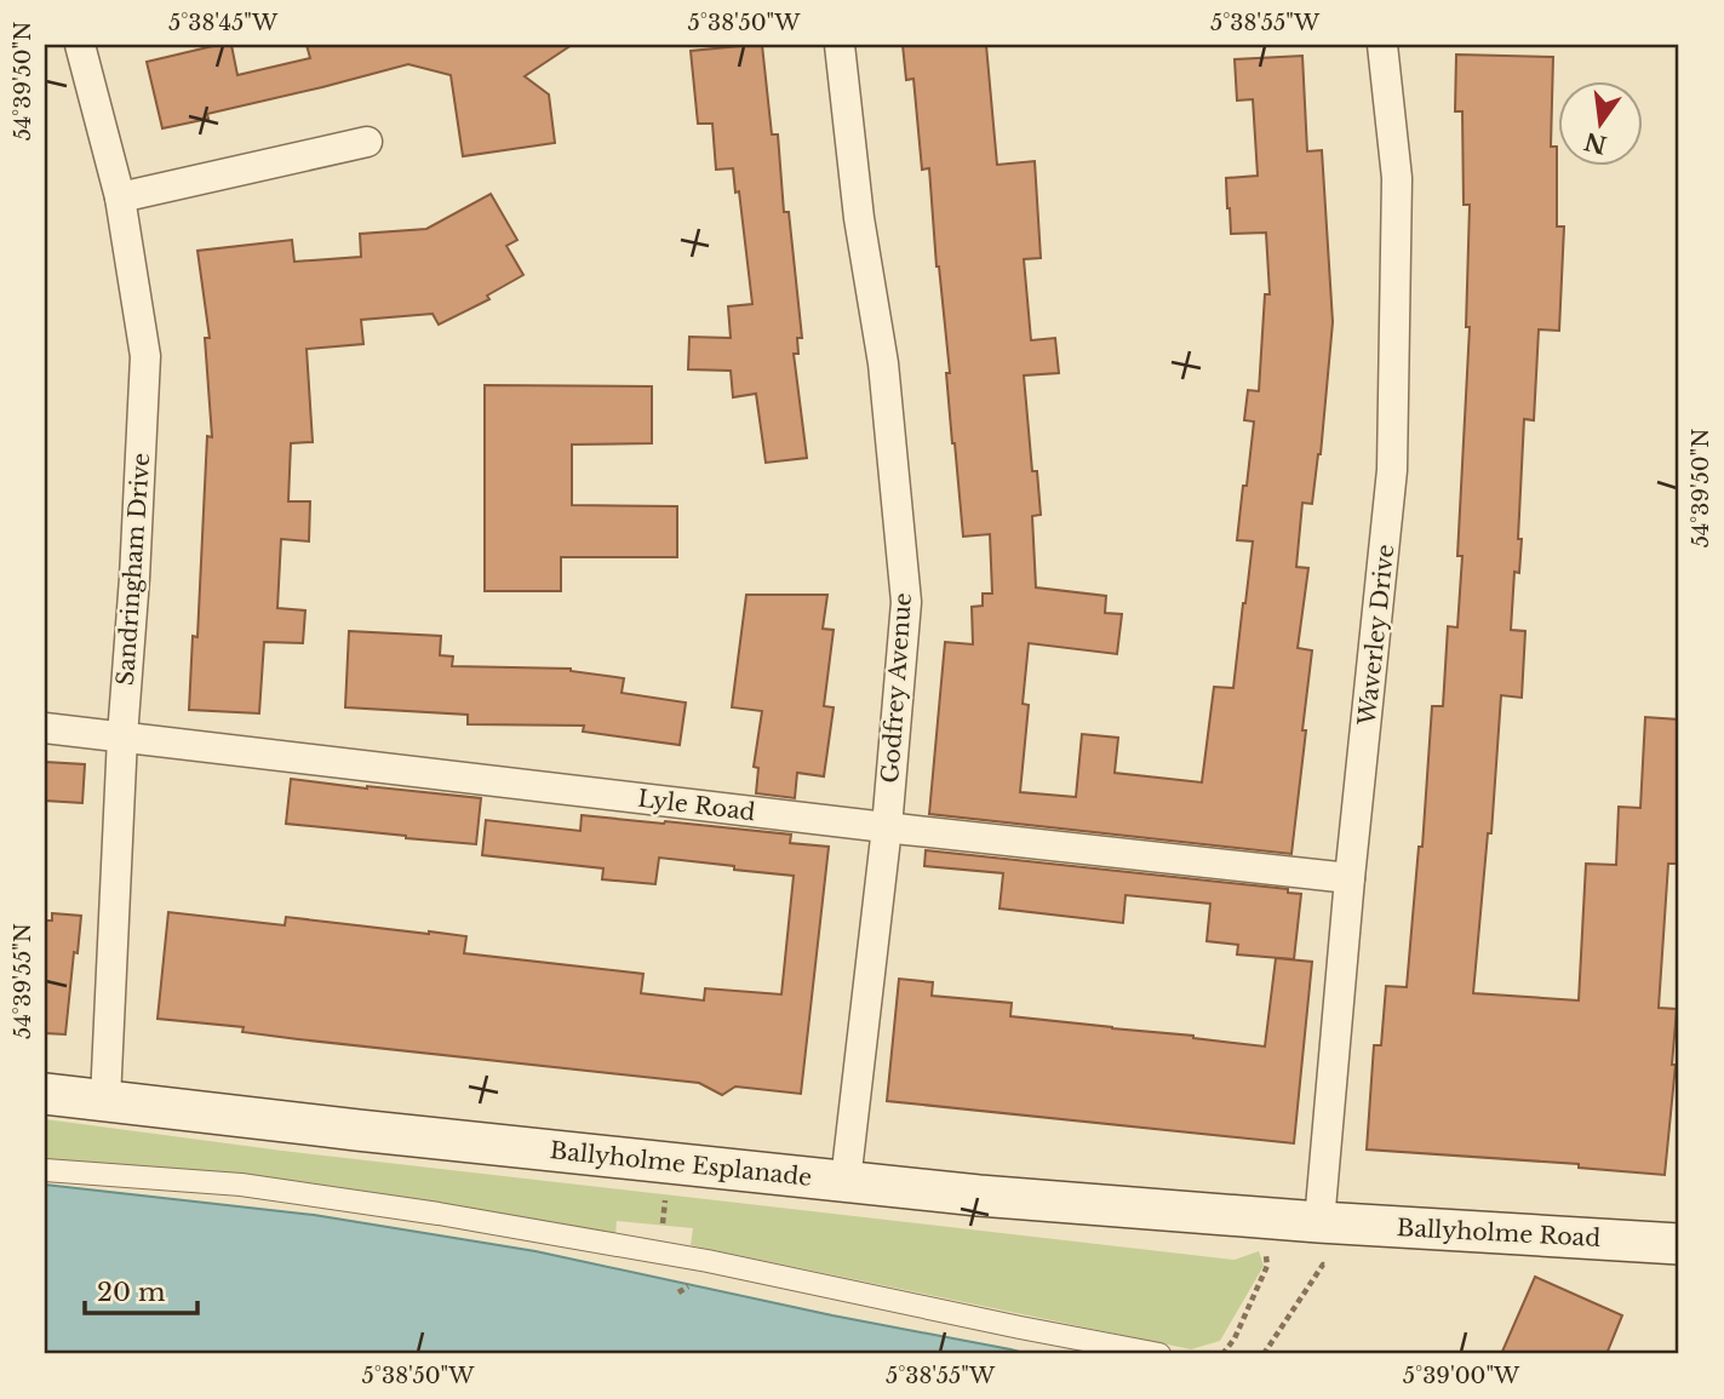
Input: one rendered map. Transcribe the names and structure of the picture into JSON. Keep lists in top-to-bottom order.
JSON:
{
  "streets": {
    "main road": ["Ballyholme Esplanade", "Ballyholme Road"],
    "street": [
      "Sandringham Drive",
      "Waverley Drive",
      "Godfrey Avenue",
      "Lyle Road"
    ]
  },
  "crossings": [
    ["Sandringham Drive", "Lyle Road"],
    ["Sandringham Drive", "Ballyholme Esplanade"],
    ["Waverley Drive", "Lyle Road"],
    ["Waverley Drive", "Ballyholme Esplanade"],
    ["Waverley Drive", "Ballyholme Road"],
    ["Godfrey Avenue", "Lyle Road"],
    ["Godfrey Avenue", "Ballyholme Esplanade"],
    ["Ballyholme Esplanade", "Ballyholme Road"]
  ],
  "scale_bar": "20 m",
  "north": "bottom",
  "coordinates": [
    "5°38'45\"W",
    "5°38'50\"W",
    "5°38'55\"W",
    "54°39'50\"N",
    "54°39'55\"N",
    "5°39'00\"W"
  ]
}
